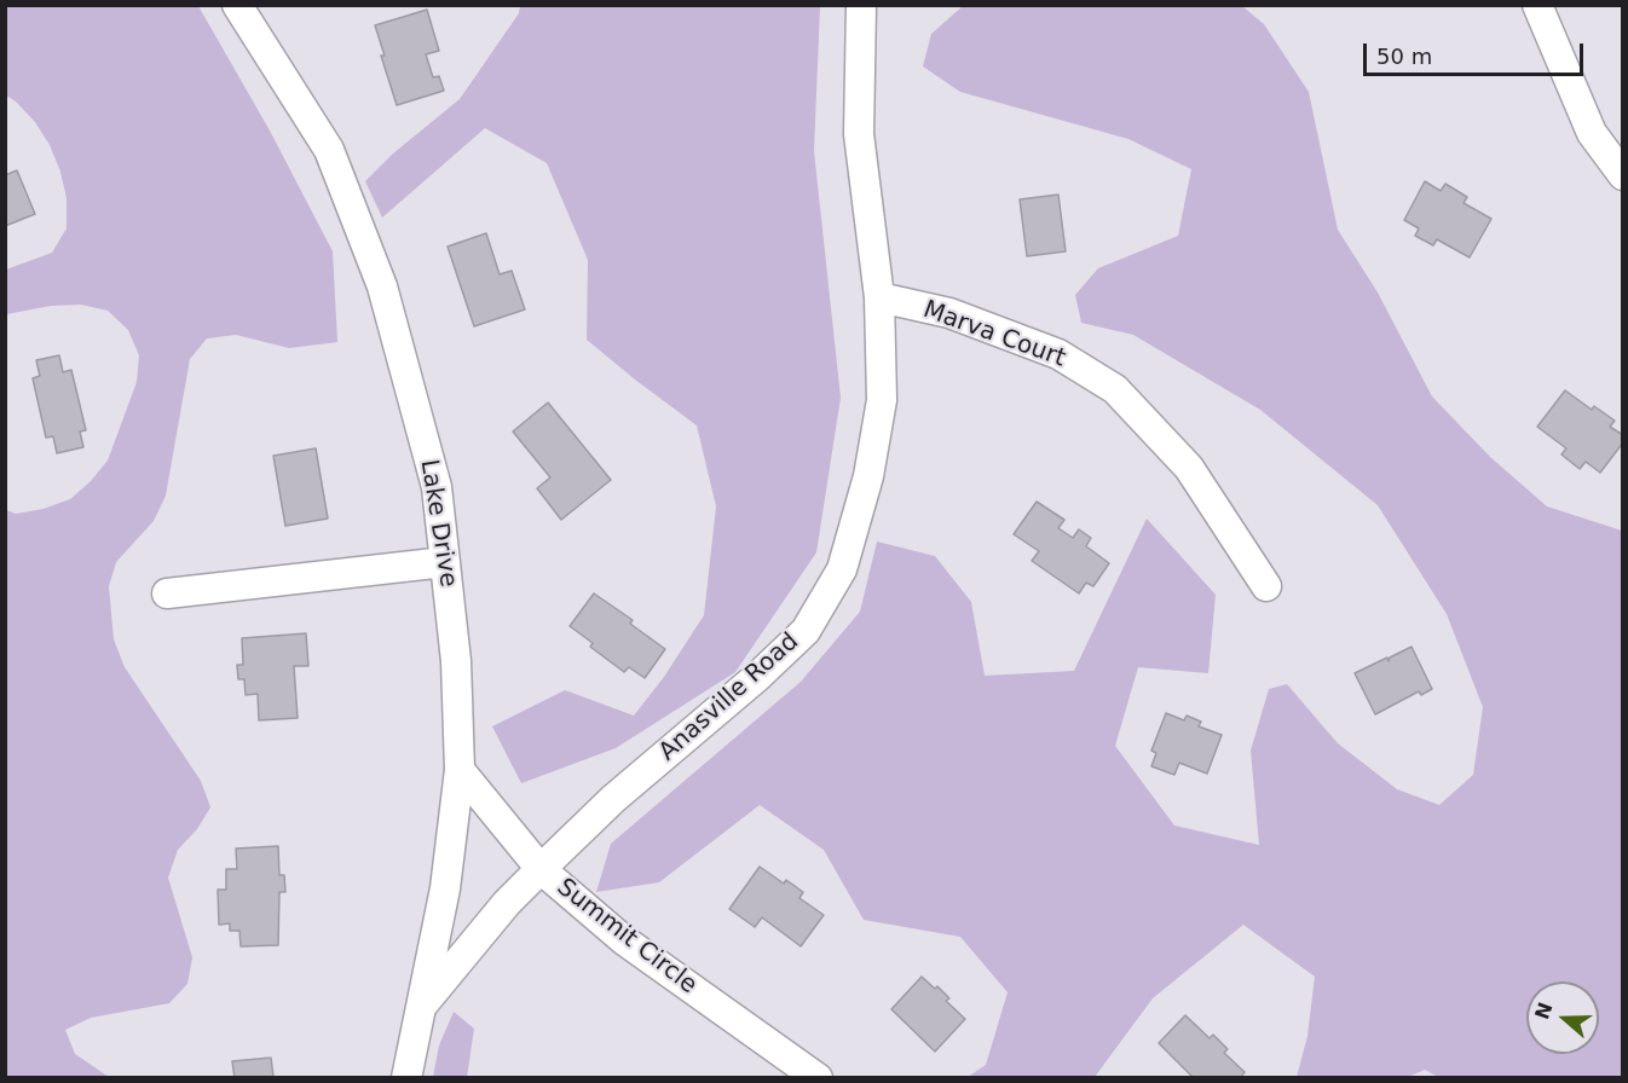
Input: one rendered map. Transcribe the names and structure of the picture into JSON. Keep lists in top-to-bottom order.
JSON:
{
  "streets": {
    "street": [
      "Marva Court",
      "Lake Drive",
      "Anasville Road",
      "Summit Circle"
    ]
  },
  "crossings": [
    ["Marva Court", "Anasville Road"],
    ["Lake Drive", "Anasville Road"],
    ["Lake Drive", "Summit Circle"],
    ["Anasville Road", "Summit Circle"]
  ],
  "scale_bar": "50 m",
  "north": "left"
}
